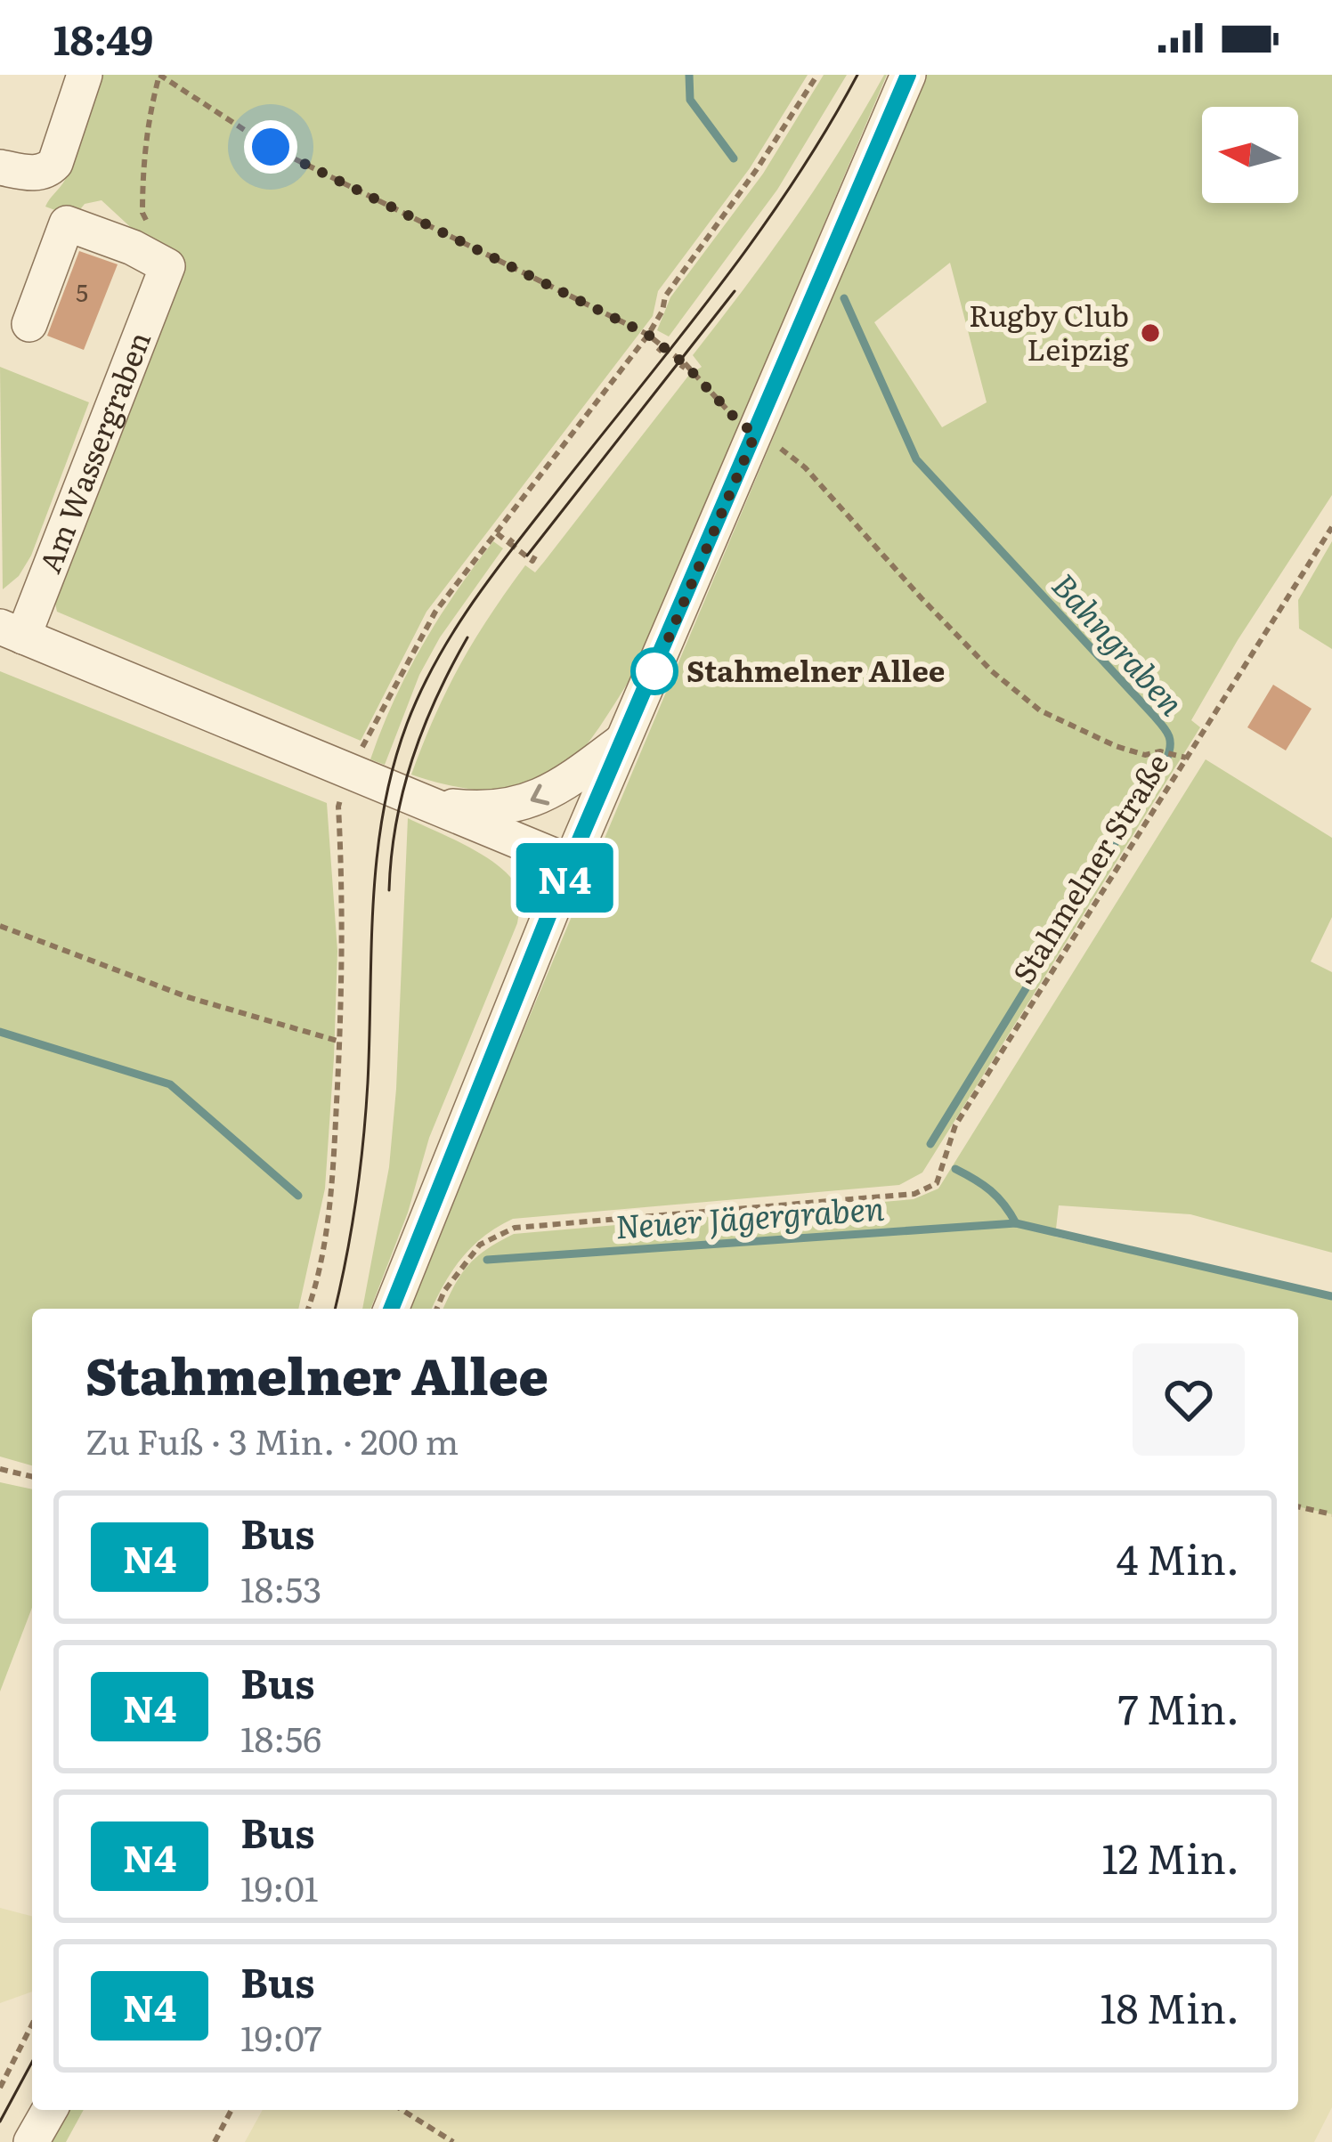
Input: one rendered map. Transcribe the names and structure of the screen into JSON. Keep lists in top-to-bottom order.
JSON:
{
  "streets": {
    "street": ["Am Wassergraben"],
    "path": ["Stahmelner Straße"]
  },
  "water": ["Bahngraben", "Neuer Jägergraben"],
  "places": ["Rugby Club Leipzig", "Stahmelner Allee"],
  "lines": ["bus line N4"],
  "house_numbers": ["5"],
  "north": "left",
  "page": {
    "status": "18:49",
    "on_map": "N4",
    "heading": ["Stahmelner Allee", "Zu Fuß · 3 Min. · 200 m"],
    "list": [
      {
        "mark": "N4",
        "name": "Bus",
        "note": "18:53",
        "value": "4 Min."
      },
      {
        "mark": "N4",
        "name": "Bus",
        "note": "18:56",
        "value": "7 Min."
      },
      {
        "mark": "N4",
        "name": "Bus",
        "note": "19:01",
        "value": "12 Min."
      },
      {
        "mark": "N4",
        "name": "Bus",
        "note": "19:07",
        "value": "18 Min."
      }
    ]
  }
}
